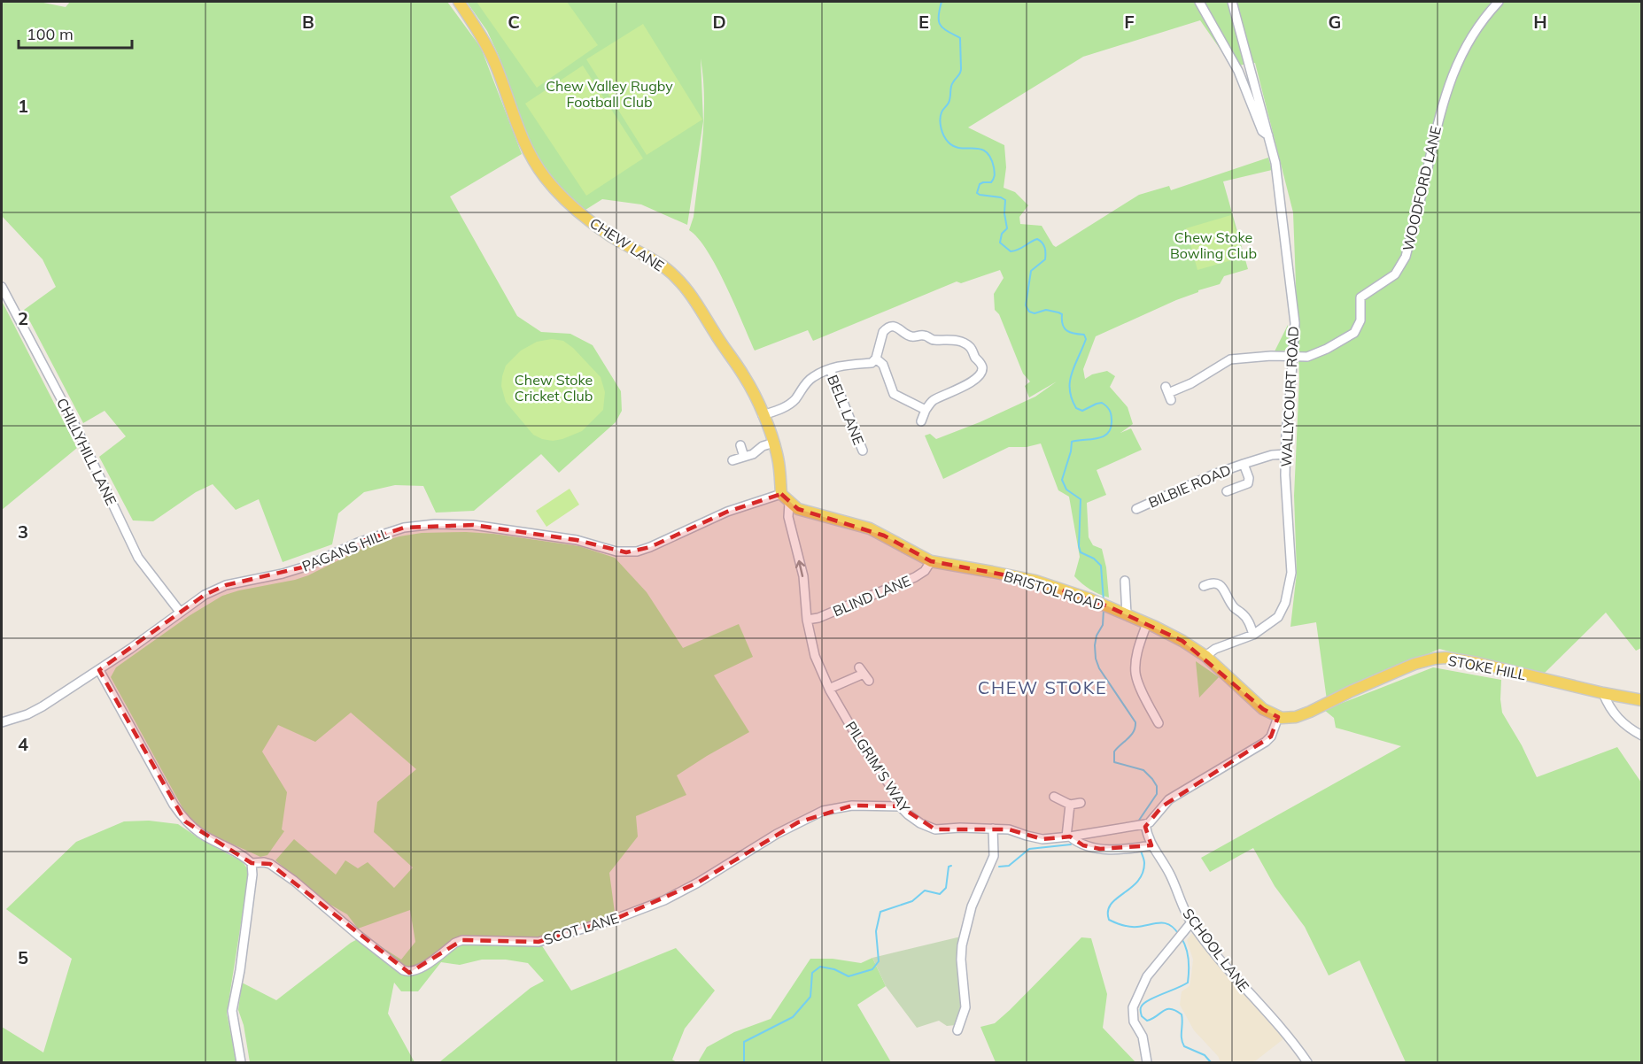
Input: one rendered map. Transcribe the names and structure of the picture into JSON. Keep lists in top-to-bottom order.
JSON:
{
  "streets": {
    "main road": ["CHEW LANE", "BRISTOL ROAD", "STOKE HILL"],
    "street": [
      "WOODFORD LANE",
      "WALLYCOURT ROAD",
      "BELL LANE",
      "CHILLYHILL LANE",
      "BILBIE ROAD",
      "PAGANS HILL",
      "BLIND LANE",
      "PILGRIM'S WAY",
      "SCOT LANE",
      "SCHOOL LANE"
    ]
  },
  "crossings": [
    ["WOODFORD LANE", "WALLYCOURT ROAD"],
    ["CHEW LANE", "PAGANS HILL"],
    ["CHEW LANE", "BRISTOL ROAD"],
    ["WALLYCOURT ROAD", "BILBIE ROAD"],
    ["WALLYCOURT ROAD", "BRISTOL ROAD"],
    ["CHILLYHILL LANE", "PAGANS HILL"],
    ["PAGANS HILL", "BRISTOL ROAD"],
    ["BRISTOL ROAD", "BLIND LANE"],
    ["BRISTOL ROAD", "STOKE HILL"],
    ["BRISTOL ROAD", "PILGRIM'S WAY"],
    ["BLIND LANE", "PILGRIM'S WAY"],
    ["PILGRIM'S WAY", "SCOT LANE"],
    ["PILGRIM'S WAY", "SCHOOL LANE"]
  ],
  "districts": ["CHEW STOKE"],
  "parks": ["Chew Valley Rugby Football Club", "Chew Stoke Bowling Club", "Chew Stoke Cricket Club"],
  "scale_bar": "100 m",
  "grid": {
    "columns": [
      "B",
      "C",
      "D",
      "E",
      "F",
      "G",
      "H"
    ],
    "rows": [
      "1",
      "2",
      "3",
      "4",
      "5"
    ]
  }
}
